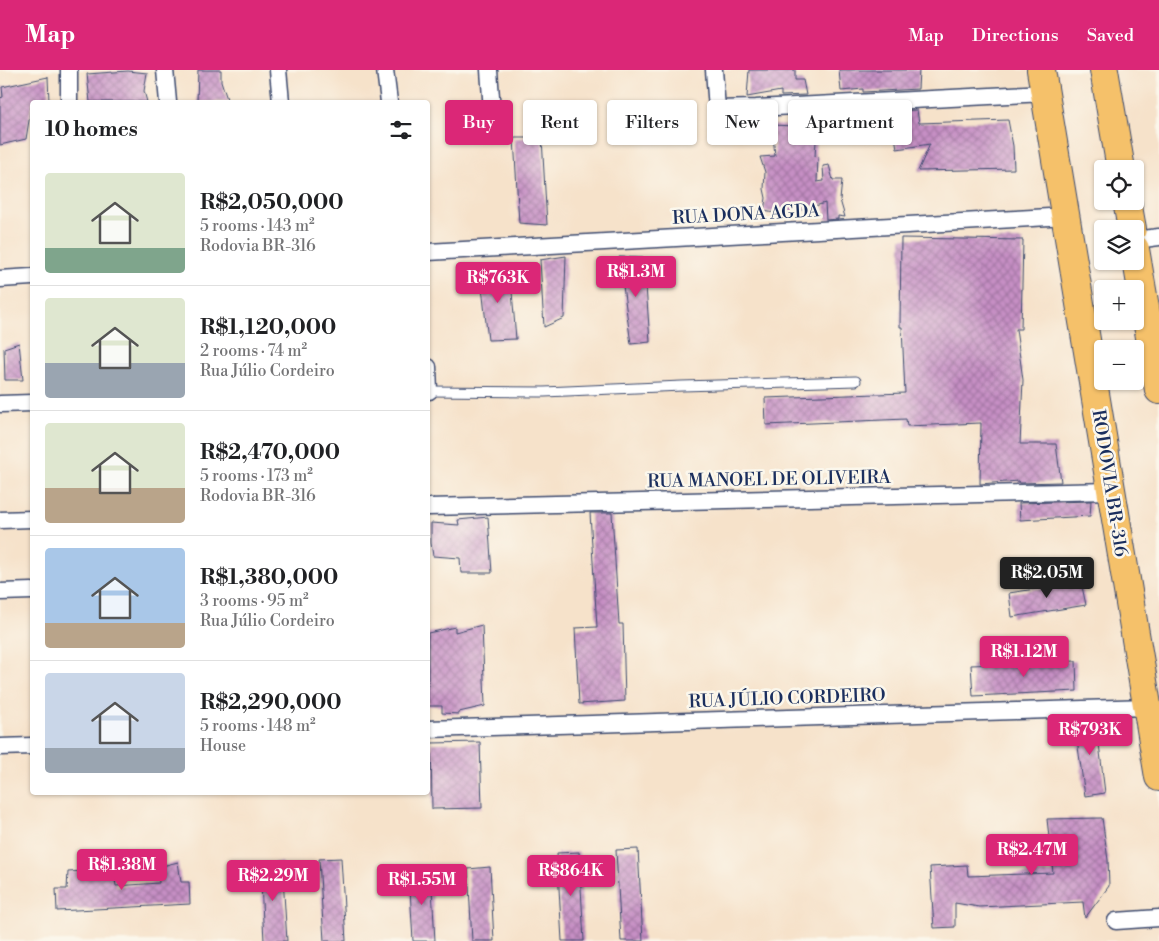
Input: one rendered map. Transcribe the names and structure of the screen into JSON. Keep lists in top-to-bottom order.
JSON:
{
  "streets": {
    "highway": ["RODOVIA BR-316"],
    "street": ["RUA DONA AGDA", "RUA MANOEL DE OLIVEIRA", "RUA JÚLIO CORDEIRO"]
  },
  "crossings": [
    ["RUA DONA AGDA", "RODOVIA BR-316"],
    ["RUA MANOEL DE OLIVEIRA", "RODOVIA BR-316"],
    ["RODOVIA BR-316", "RUA JÚLIO CORDEIRO"]
  ],
  "page": {
    "header": "Map",
    "nav": ["Map", "Directions", "Saved"],
    "chip": [
      "Buy",
      "Rent",
      "Filters",
      "New",
      "Apartment"
    ],
    "heading": "10 homes",
    "map_buttons": ["+", "−"],
    "list": [
      {
        "name": "R$2,050,000",
        "note": "5 rooms · 143 m² · Rodovia BR-316"
      },
      {
        "name": "R$1,120,000",
        "note": "2 rooms · 74 m² · Rua Júlio Cordeiro"
      },
      {
        "name": "R$2,470,000",
        "note": "5 rooms · 173 m² · Rodovia BR-316"
      },
      {
        "name": "R$1,380,000",
        "note": "3 rooms · 95 m² · Rua Júlio Cordeiro"
      },
      {
        "name": "R$2,290,000",
        "note": "5 rooms · 148 m² · House"
      }
    ],
    "price": [
      "R$1.3M",
      "R$763K",
      "R$2.05M",
      "R$1.12M",
      "R$793K",
      "R$2.47M",
      "R$1.38M",
      "R$864K",
      "R$2.29M",
      "R$1.55M"
    ]
  }
}
